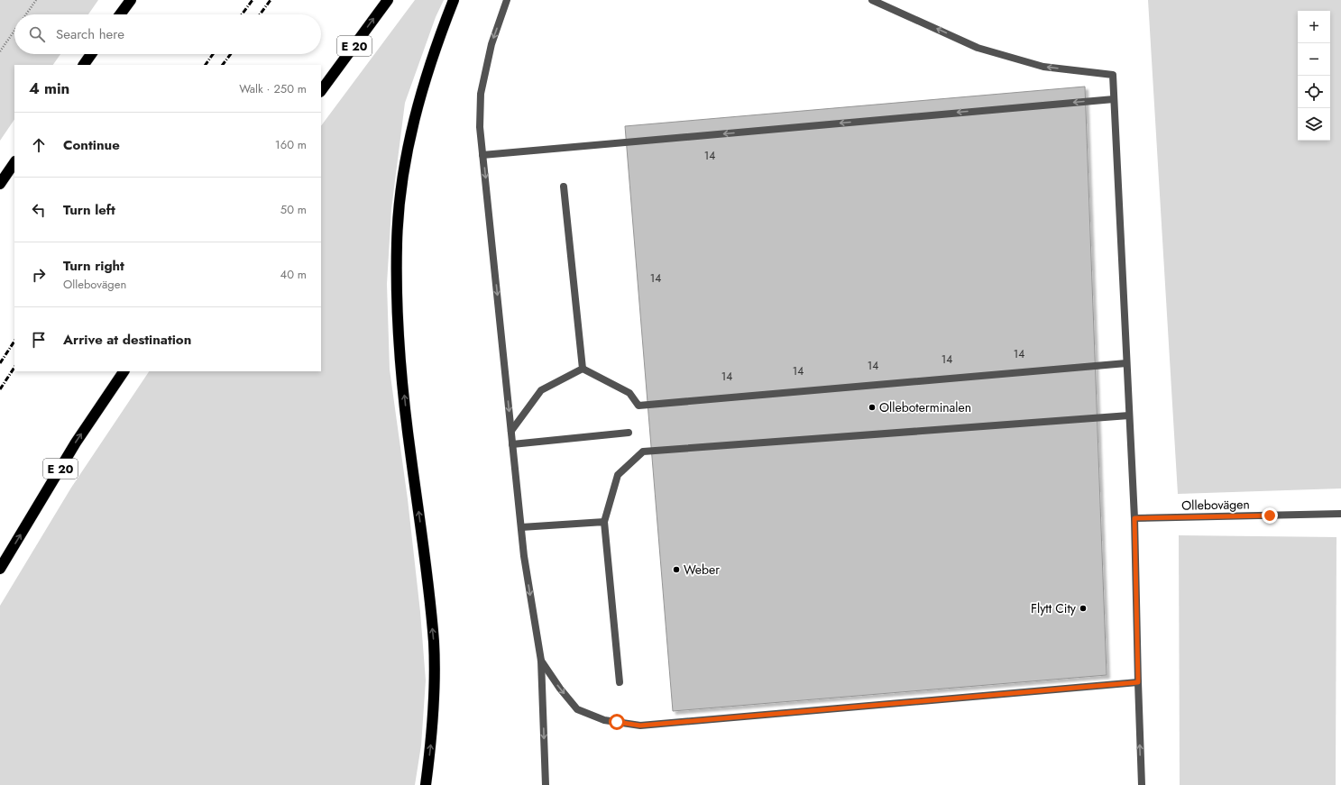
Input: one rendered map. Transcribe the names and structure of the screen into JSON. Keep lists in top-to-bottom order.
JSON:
{
  "streets": {
    "highway": ["E 20"],
    "lane": ["Ollebovägen"]
  },
  "places": ["Olleboterminalen", "Weber", "Flytt City"],
  "house_numbers": [
    "14",
    "14",
    "14",
    "14",
    "14",
    "14",
    "14"
  ],
  "page": {
    "map_buttons": ["+", "−"],
    "search": "Search here",
    "heading": ["4 min", "Walk · 250 m"],
    "list": [
      ["Continue", "160 m"],
      ["Turn left", "50 m"],
      ["Turn right", "Ollebovägen", "40 m"],
      "Arrive at destination"
    ]
  }
}
